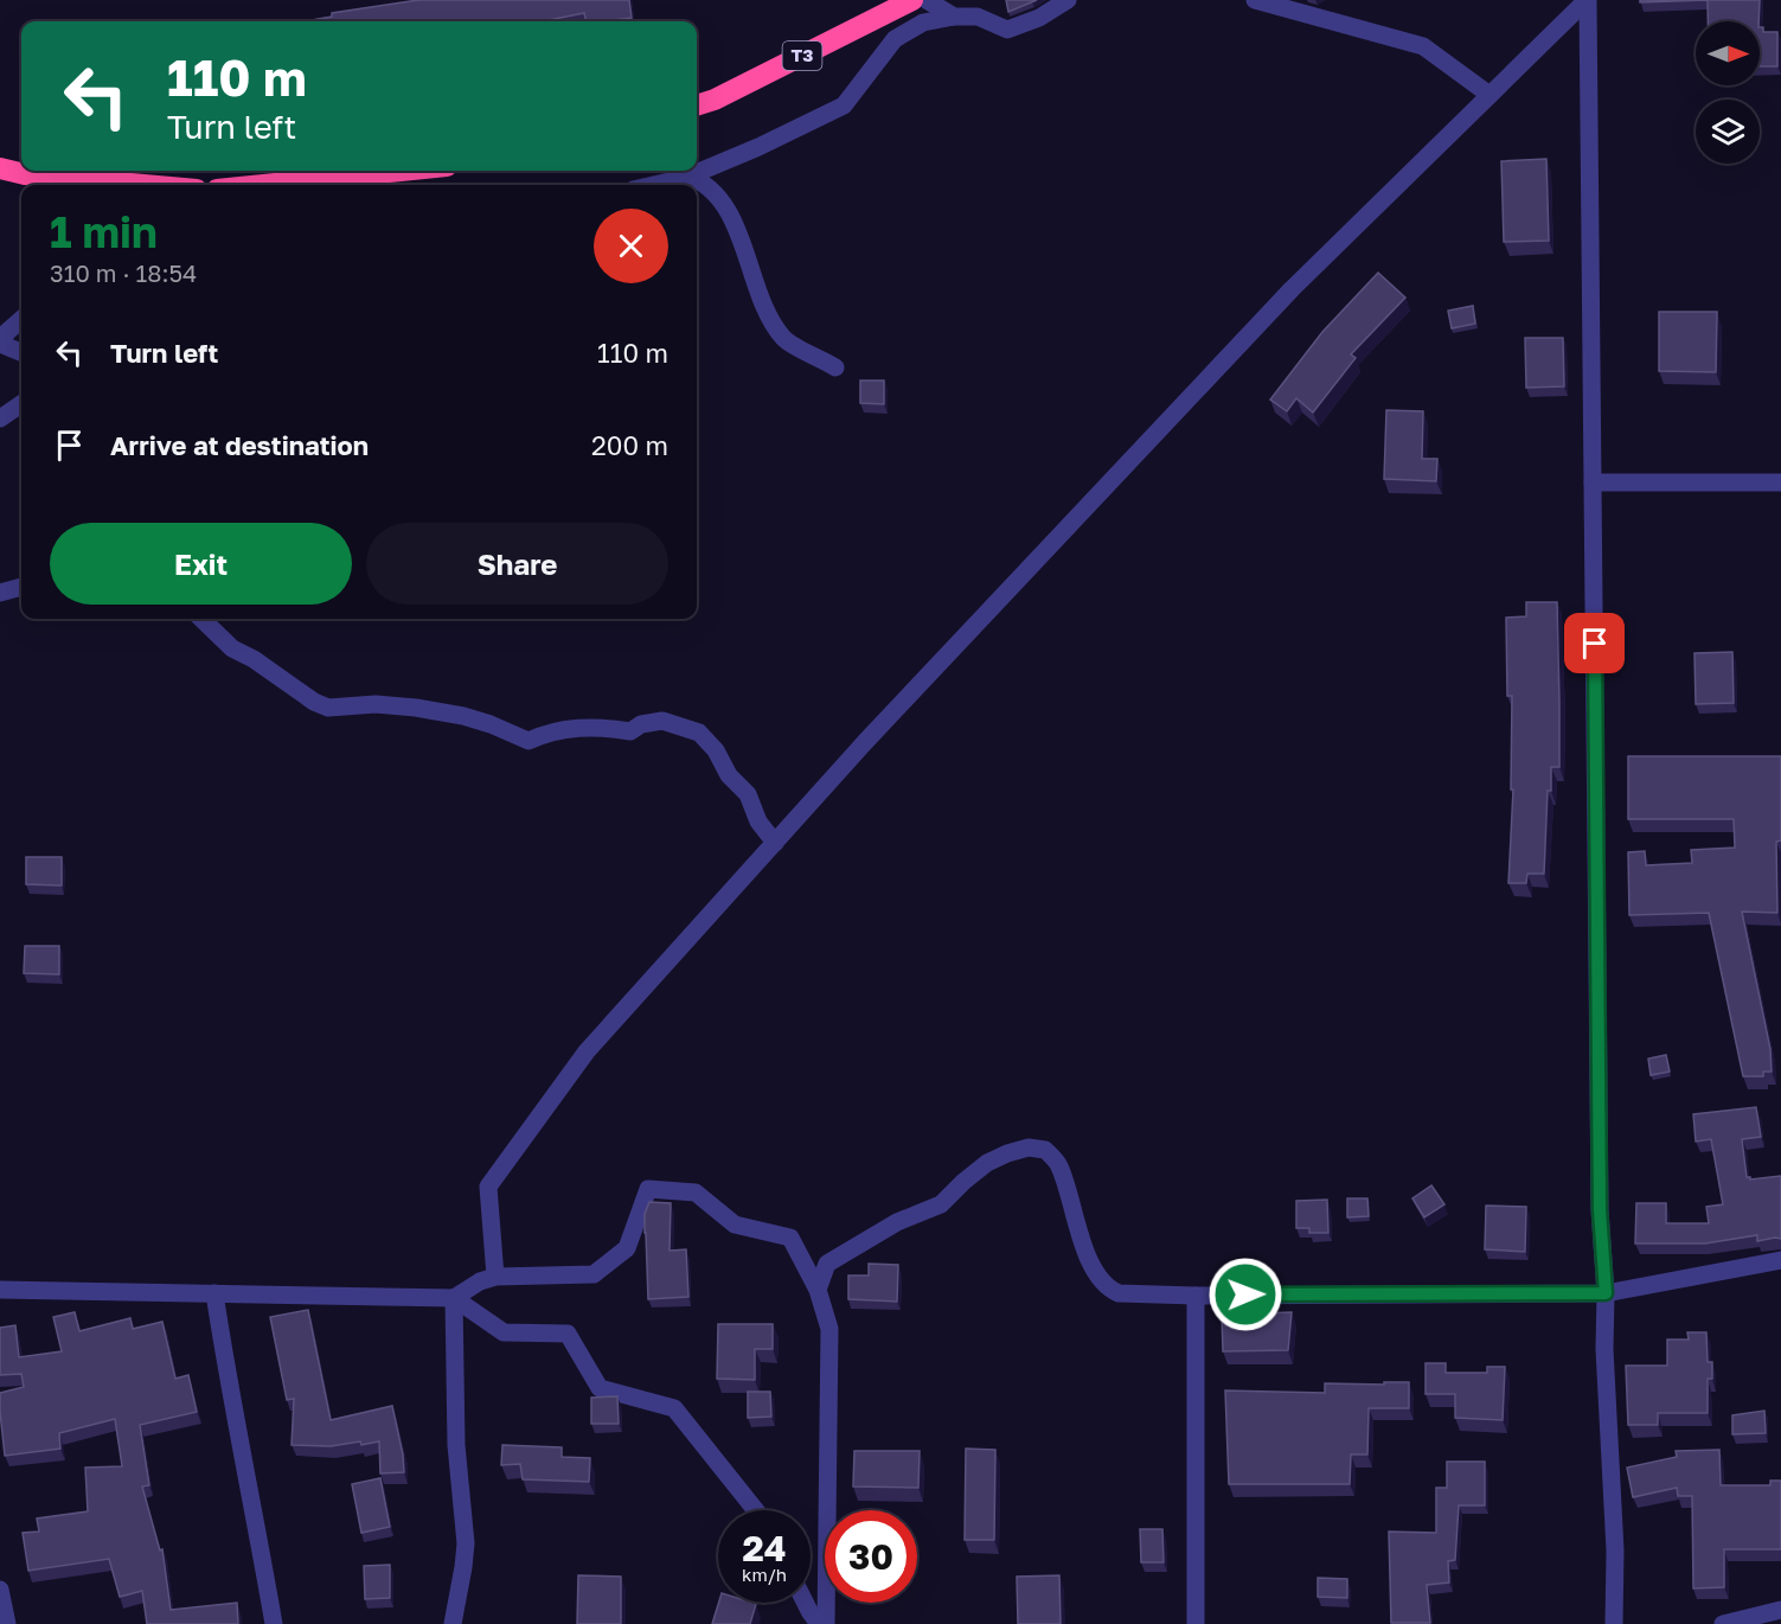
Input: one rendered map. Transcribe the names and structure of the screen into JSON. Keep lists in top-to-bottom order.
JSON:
{
  "streets": {
    "highway": ["T3"]
  },
  "north": "right",
  "page": {
    "turn": ["110 m", "Turn left"],
    "heading": ["1 min", "310 m · 18:54"],
    "list": [
      {
        "name": "Turn left",
        "value": "110 m"
      },
      {
        "name": "Arrive at destination",
        "value": "200 m"
      }
    ],
    "buttons": ["Exit", "Share"],
    "speed": "24 km/h",
    "limit": "30"
  }
}
